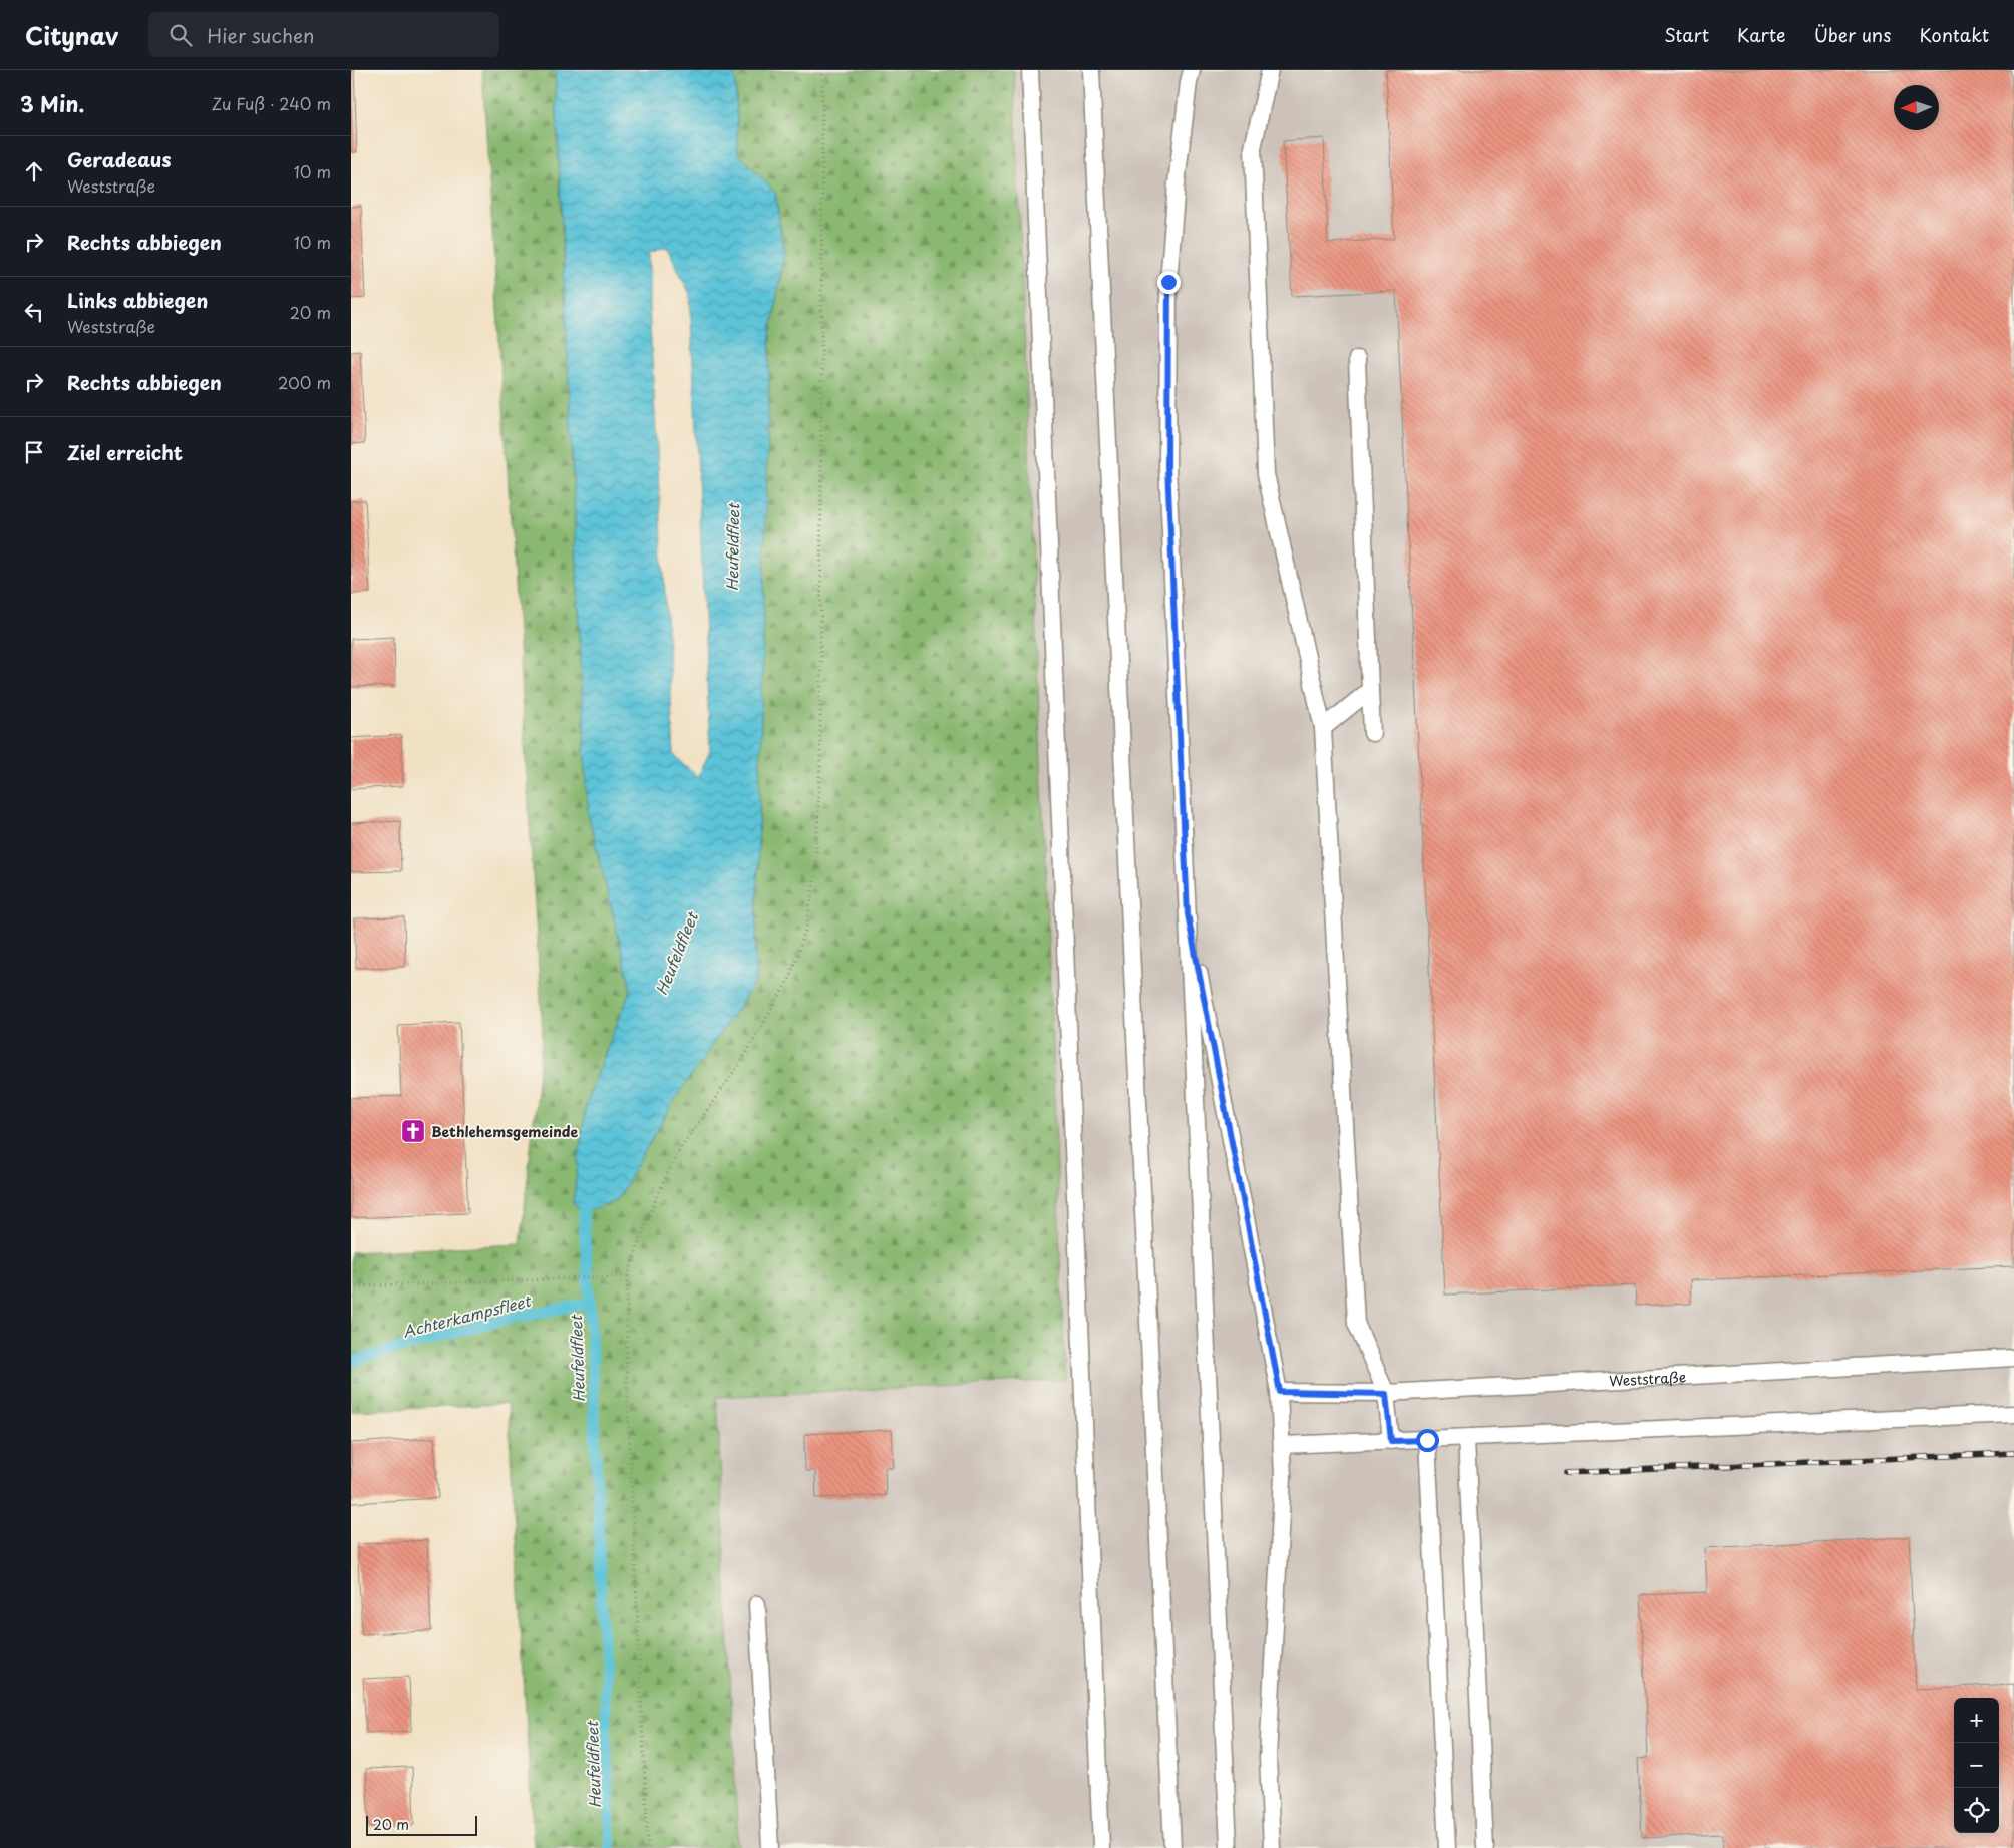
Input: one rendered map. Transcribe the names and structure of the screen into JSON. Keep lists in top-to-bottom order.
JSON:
{
  "streets": {
    "lane": ["Weststraße"]
  },
  "water": ["Heufeldfleet", "Achterkampsfleet"],
  "places": {
    "church": ["Bethlehemsgemeinde"]
  },
  "scale_bar": "20 m",
  "north": "left",
  "page": {
    "header": "Citynav",
    "search": "Hier suchen",
    "nav": [
      "Start",
      "Karte",
      "Über uns",
      "Kontakt"
    ],
    "heading": ["3 Min.", "Zu Fuß · 240 m"],
    "list": [
      ["Geradeaus", "Weststraße", "10 m"],
      ["Rechts abbiegen", "10 m"],
      ["Links abbiegen", "Weststraße", "20 m"],
      ["Rechts abbiegen", "200 m"],
      "Ziel erreicht"
    ],
    "map_buttons": ["+", "−"],
    "scale": "20 m"
  }
}
